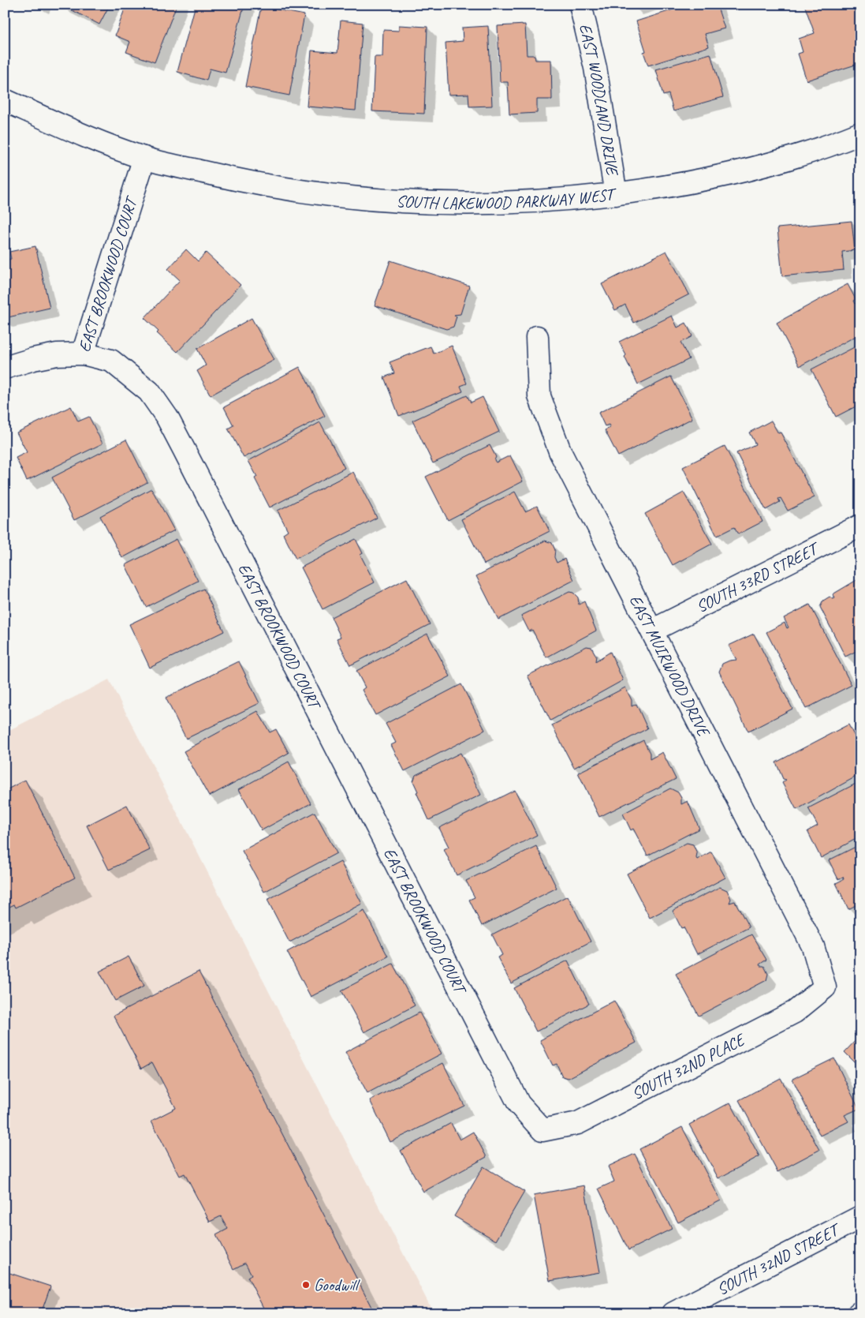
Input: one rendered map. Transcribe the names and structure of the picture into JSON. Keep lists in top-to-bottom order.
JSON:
{
  "streets": {
    "street": [
      "EAST WOODLAND DRIVE",
      "SOUTH LAKEWOOD PARKWAY WEST",
      "EAST BROOKWOOD COURT",
      "SOUTH 33RD STREET",
      "EAST MUIRWOOD DRIVE",
      "SOUTH 32ND PLACE",
      "SOUTH 32ND STREET"
    ]
  },
  "crossings": [
    ["EAST WOODLAND DRIVE", "SOUTH LAKEWOOD PARKWAY WEST"],
    ["SOUTH LAKEWOOD PARKWAY WEST", "EAST BROOKWOOD COURT"],
    ["EAST BROOKWOOD COURT", "SOUTH 32ND PLACE"],
    ["SOUTH 33RD STREET", "EAST MUIRWOOD DRIVE"],
    ["EAST MUIRWOOD DRIVE", "SOUTH 32ND PLACE"]
  ],
  "places": ["Goodwill"]
}
